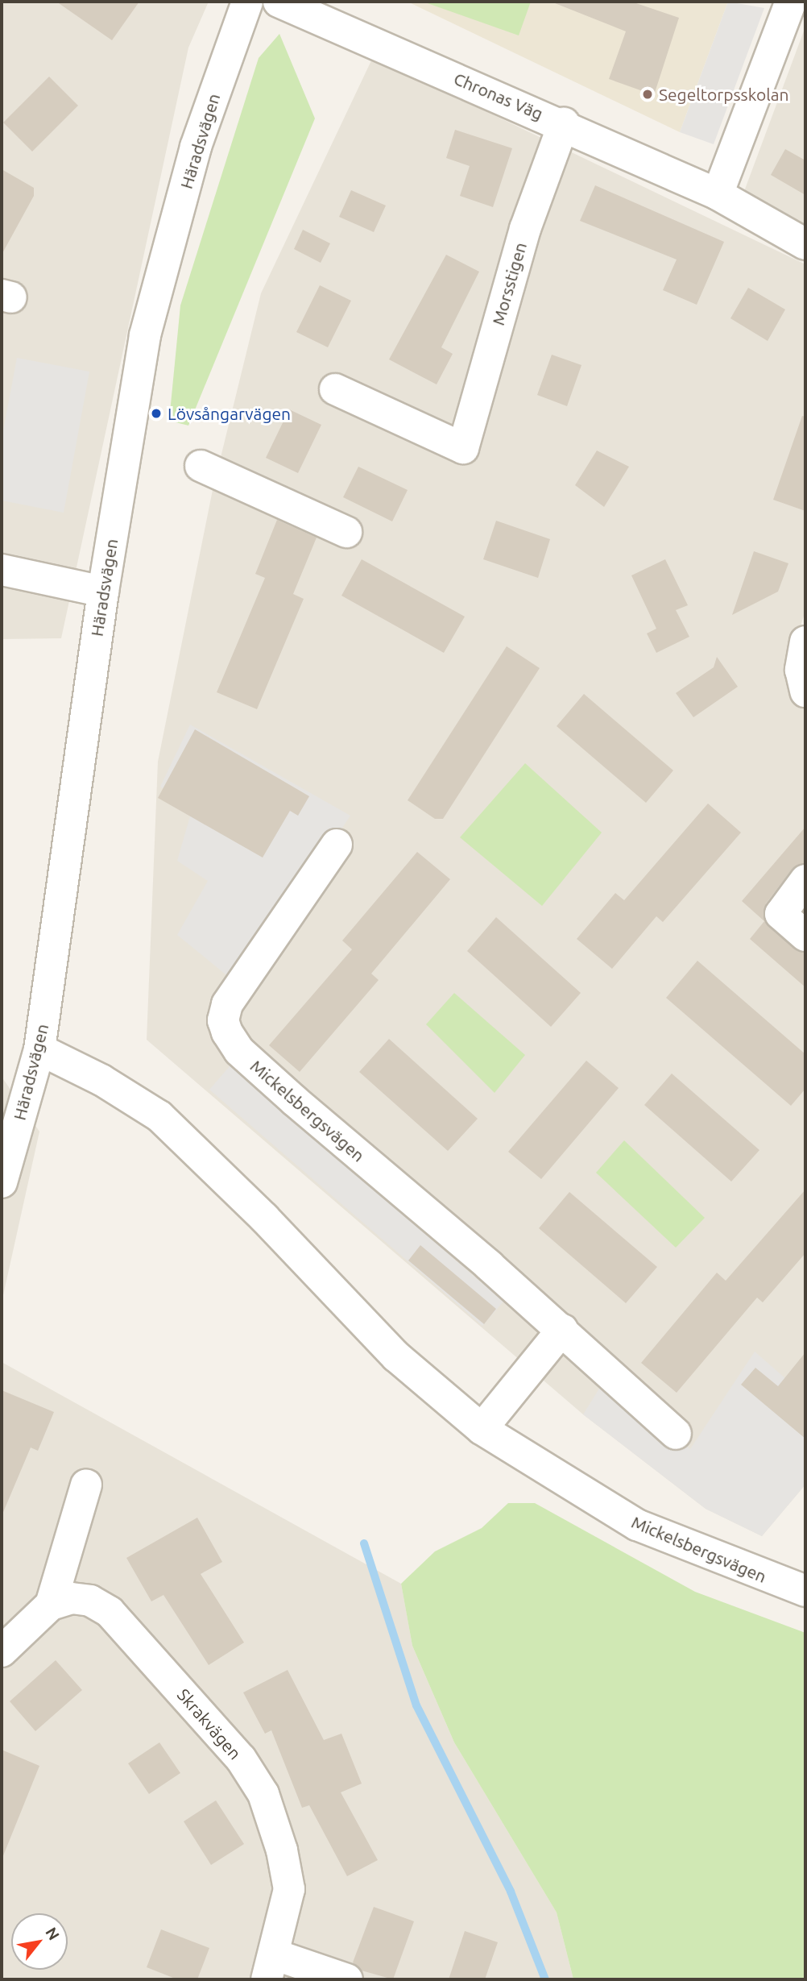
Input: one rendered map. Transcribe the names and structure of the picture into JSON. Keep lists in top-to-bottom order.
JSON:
{
  "streets": {
    "street": [
      "Chronas Väg",
      "Häradsvägen",
      "Morsstigen",
      "Mickelsbergsvägen",
      "Skrakvägen"
    ]
  },
  "crossings": [
    ["Chronas Väg", "Morsstigen"],
    ["Häradsvägen", "Mickelsbergsvägen"]
  ],
  "places": ["Segeltorpsskolan", "Lövsångarvägen"],
  "north": "top right"
}
